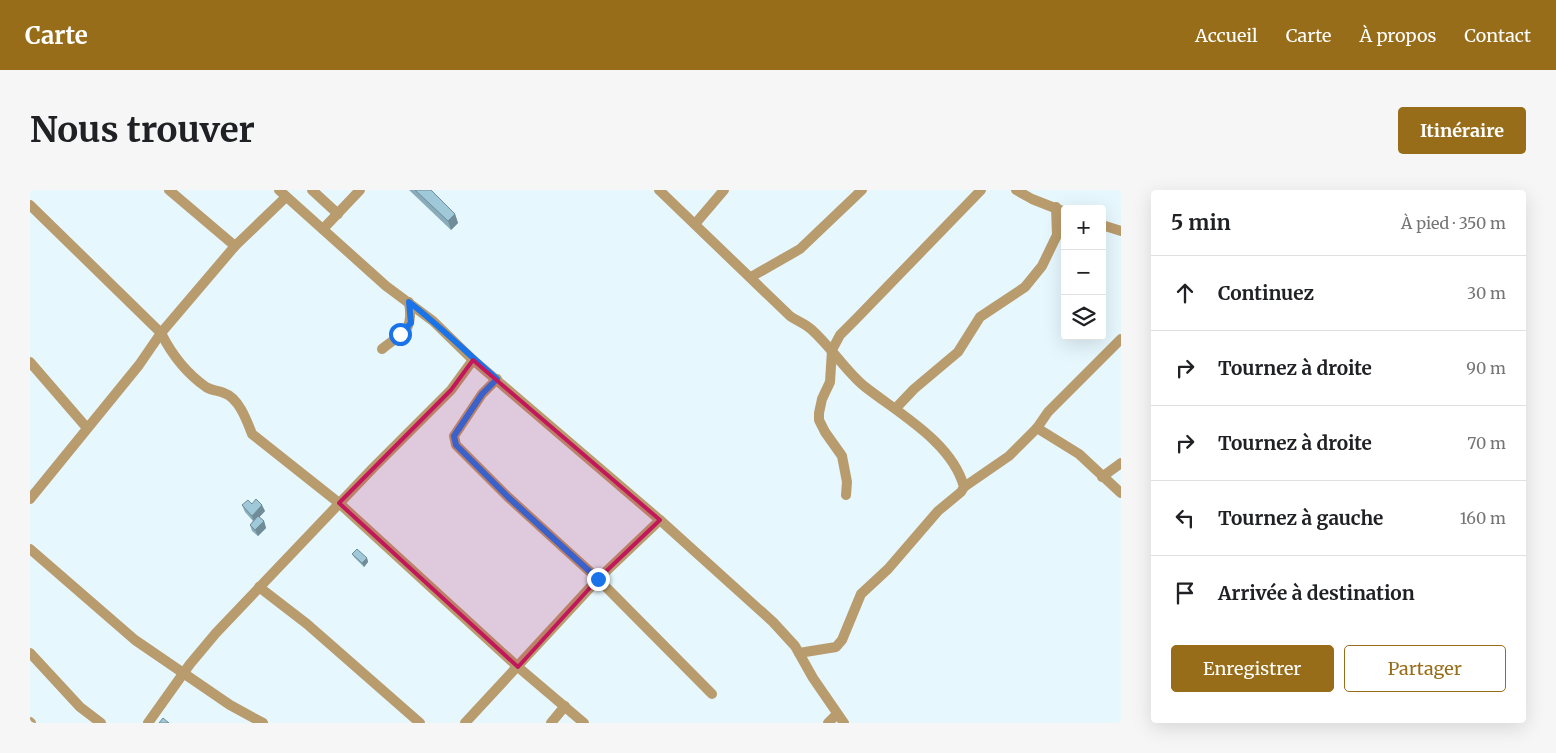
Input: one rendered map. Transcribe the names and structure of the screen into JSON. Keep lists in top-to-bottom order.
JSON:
{
  "page": {
    "header": "Carte",
    "nav": [
      "Accueil",
      "Carte",
      "À propos",
      "Contact"
    ],
    "buttons": [
      "Itinéraire",
      ["Enregistrer", "Partager"]
    ],
    "title": "Nous trouver",
    "heading": ["5 min", "À pied · 350 m"],
    "map_buttons": ["+", "−"],
    "list": [
      ["Continuez", "30 m"],
      ["Tournez à droite", "90 m"],
      ["Tournez à droite", "70 m"],
      ["Tournez à gauche", "160 m"],
      "Arrivée à destination"
    ]
  }
}
